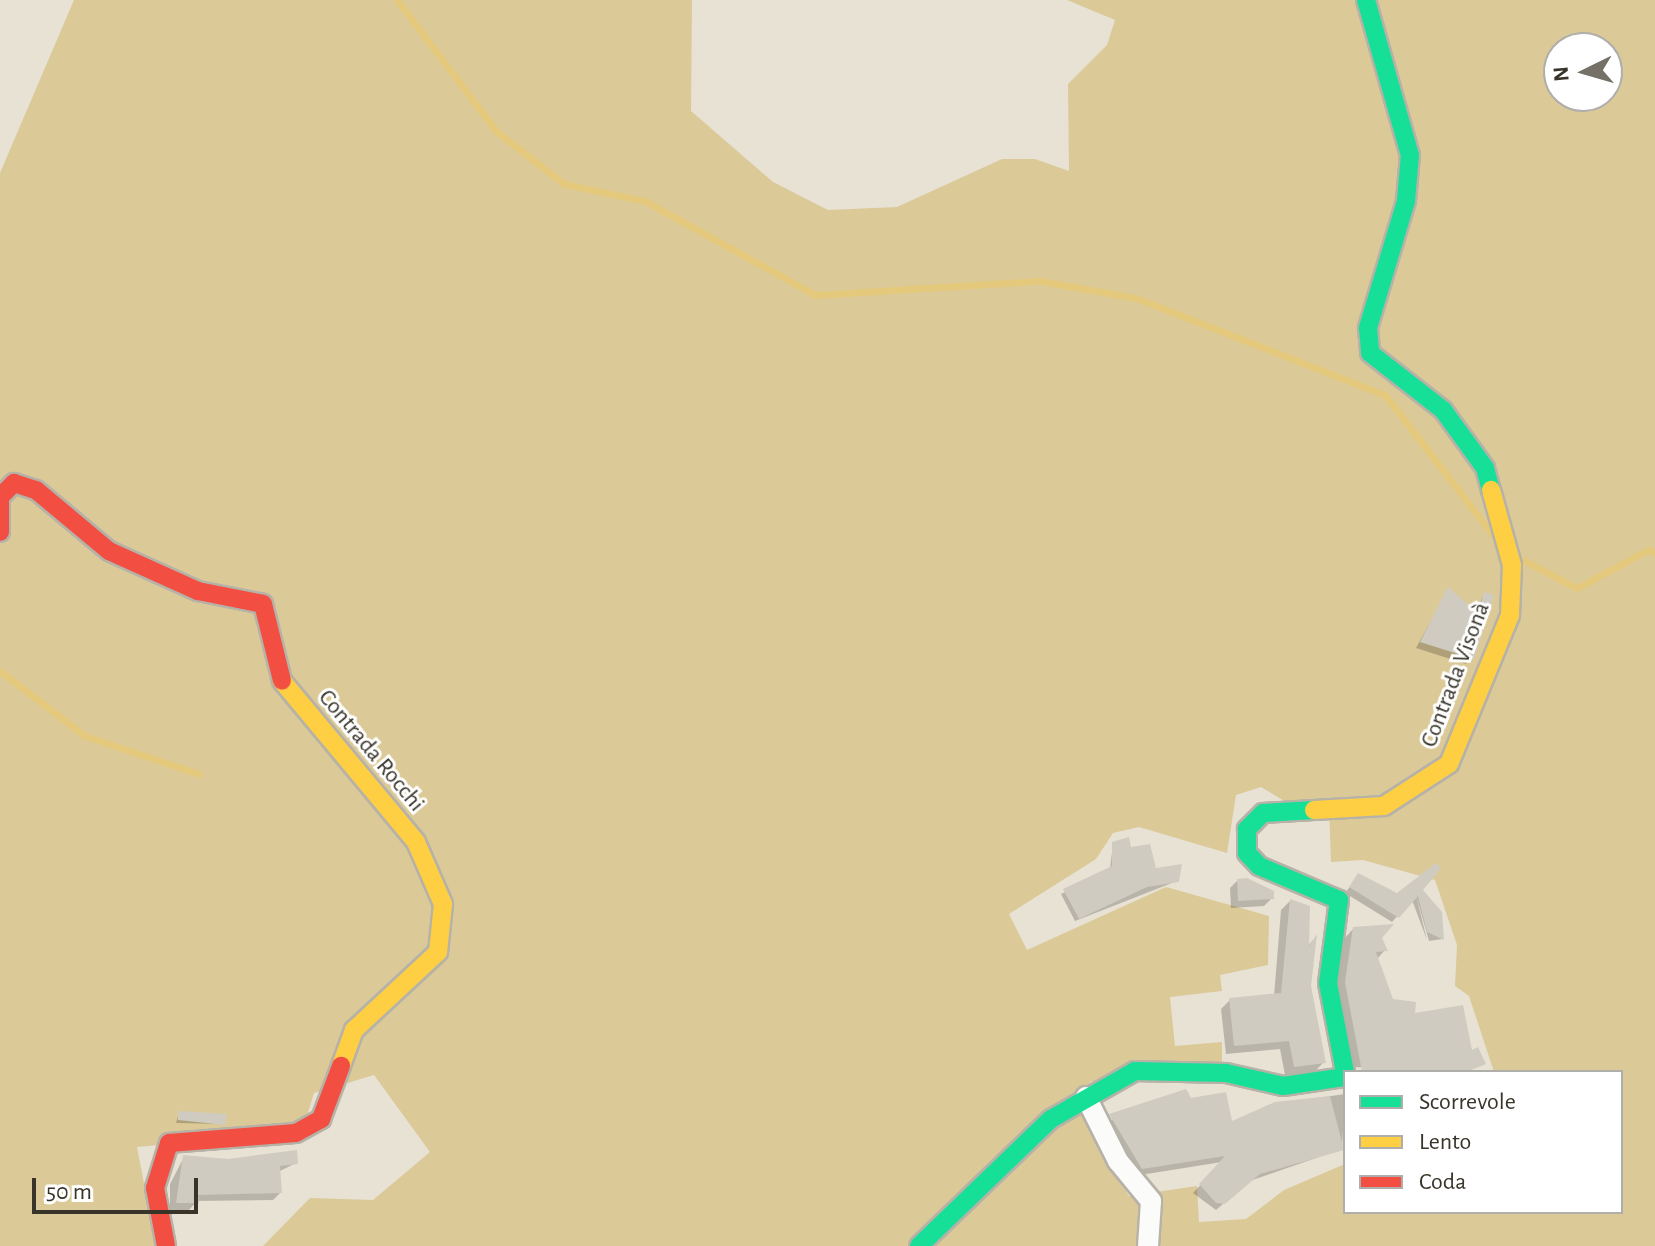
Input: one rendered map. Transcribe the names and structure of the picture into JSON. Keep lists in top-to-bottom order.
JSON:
{
  "streets": {
    "street": ["Contrada Visonà", "Contrada Rocchi"]
  },
  "legend": ["Scorrevole", "Lento", "Coda"],
  "scale_bar": "50 m",
  "north": "left"
}
